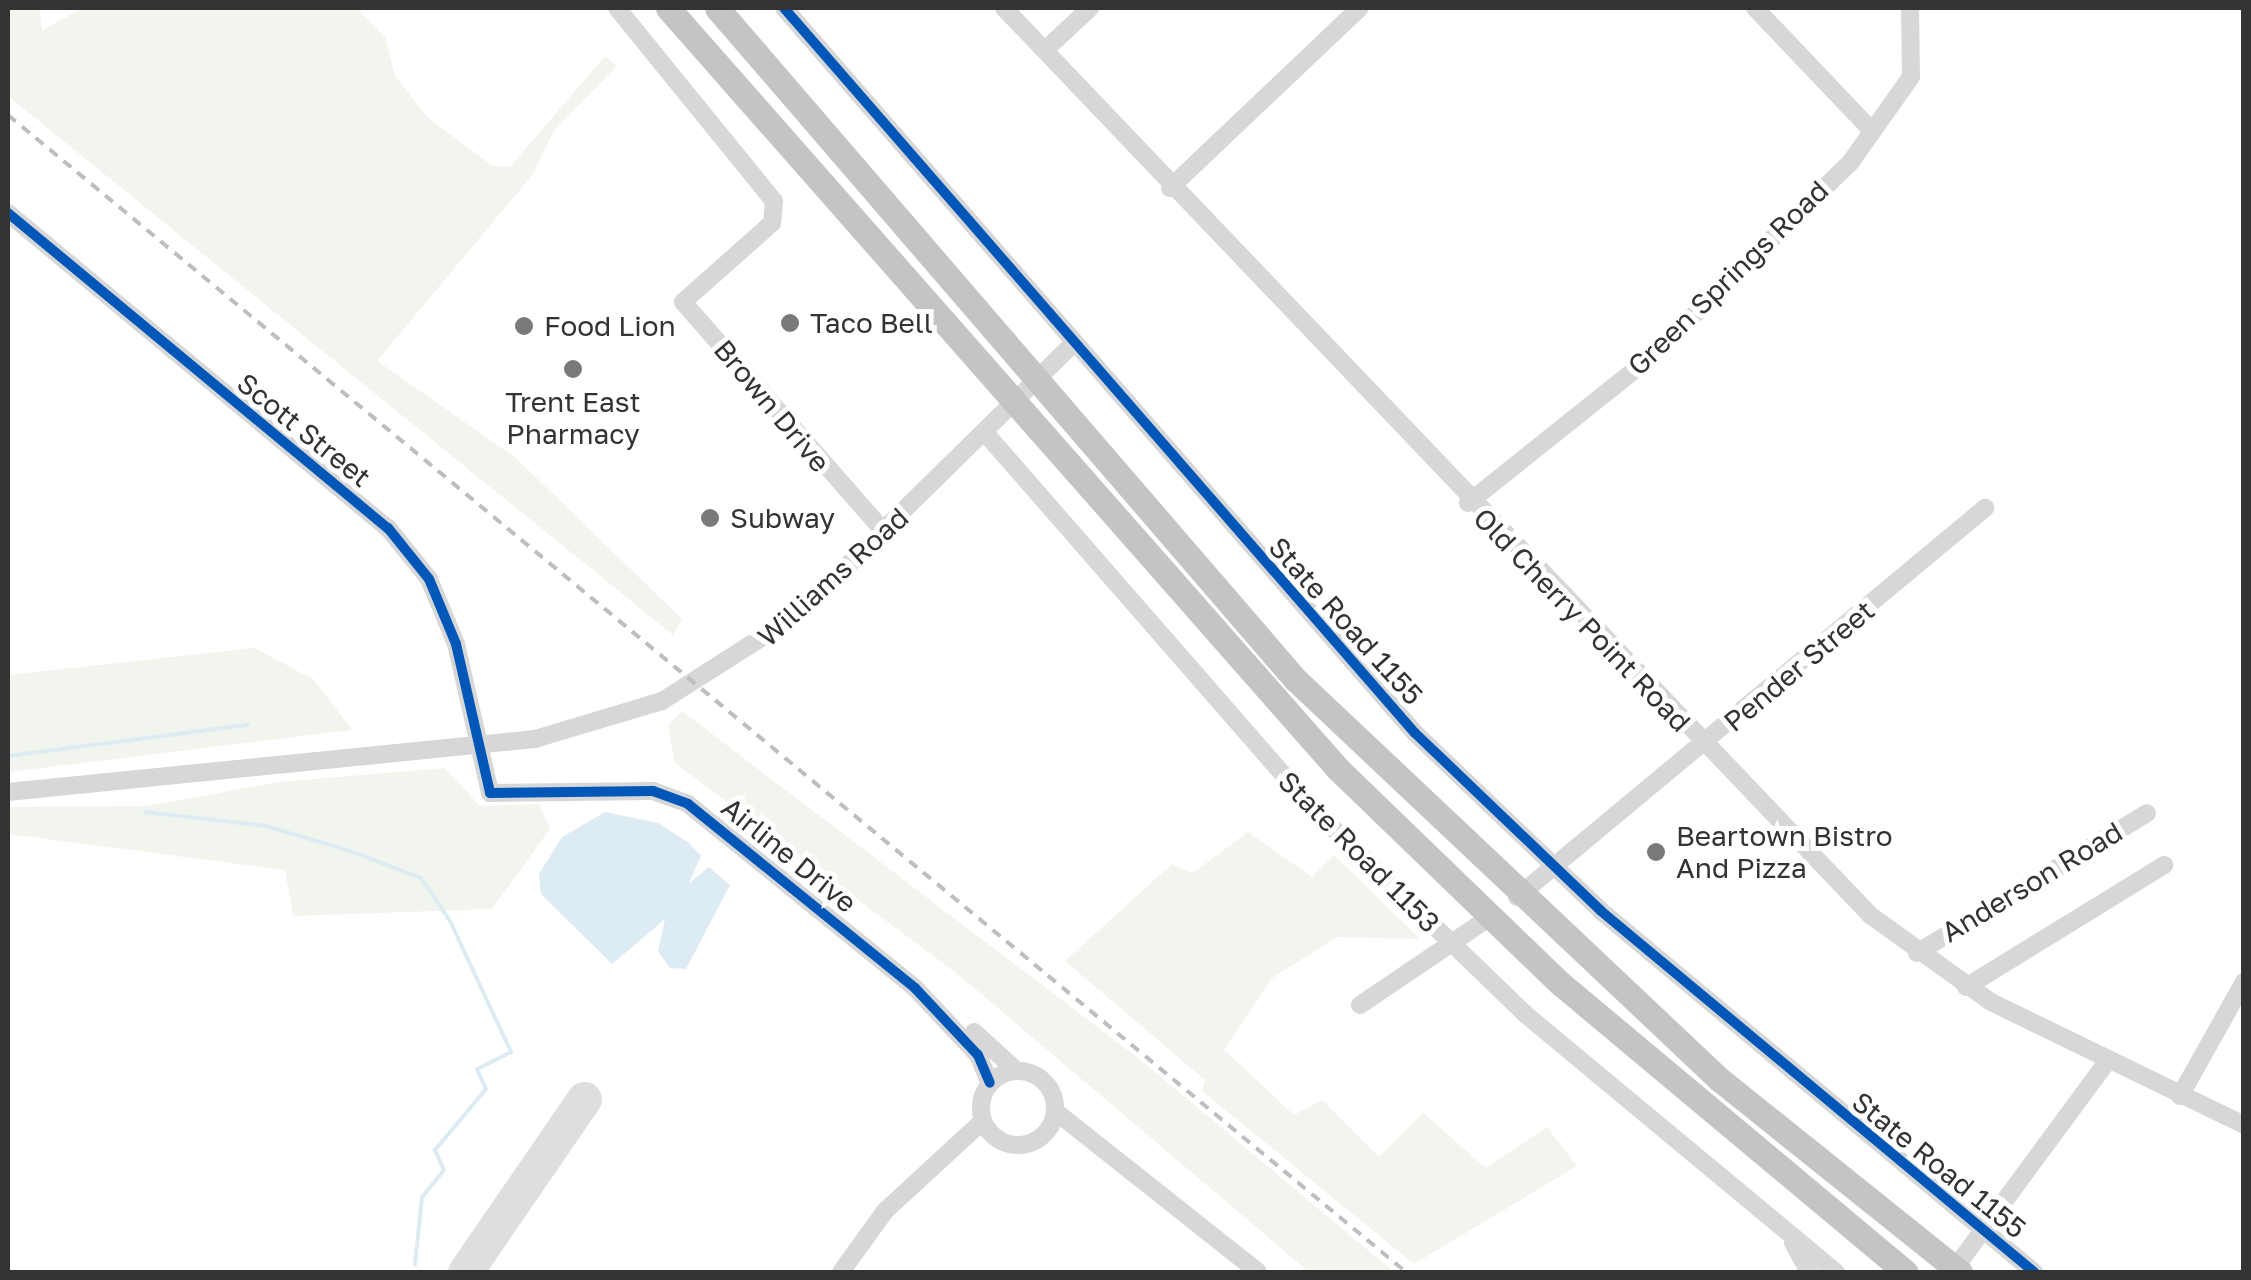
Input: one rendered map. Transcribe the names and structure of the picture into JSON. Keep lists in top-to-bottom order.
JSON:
{
  "streets": {
    "street": [
      "Green Springs Road",
      "Brown Drive",
      "Scott Street",
      "Williams Road",
      "Old Cherry Point Road",
      "State Road 1155",
      "Pender Street",
      "State Road 1153",
      "Airline Drive",
      "Anderson Road"
    ]
  },
  "crossings": [
    ["Green Springs Road", "Old Cherry Point Road"],
    ["Brown Drive", "Williams Road"],
    ["Scott Street", "Williams Road"],
    ["Scott Street", "Airline Drive"],
    ["Williams Road", "State Road 1155"],
    ["Williams Road", "State Road 1153"],
    ["Williams Road", "Airline Drive"],
    ["Old Cherry Point Road", "Pender Street"],
    ["Old Cherry Point Road", "Anderson Road"],
    ["State Road 1155", "Pender Street"]
  ],
  "places": [
    "Taco Bell",
    "Food Lion",
    "Trent East Pharmacy",
    "Subway",
    "Beartown Bistro And Pizza"
  ]
}
